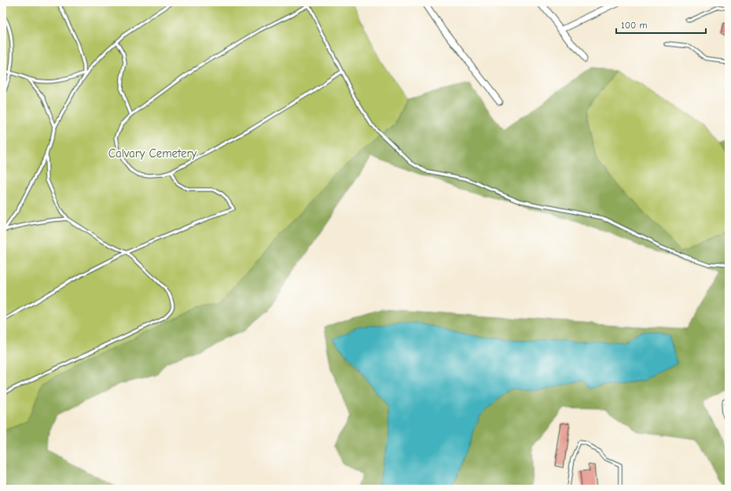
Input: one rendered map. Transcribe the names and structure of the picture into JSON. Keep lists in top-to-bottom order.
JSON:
{
  "parks": ["Calvary Cemetery"],
  "scale_bar": "100 m"
}
